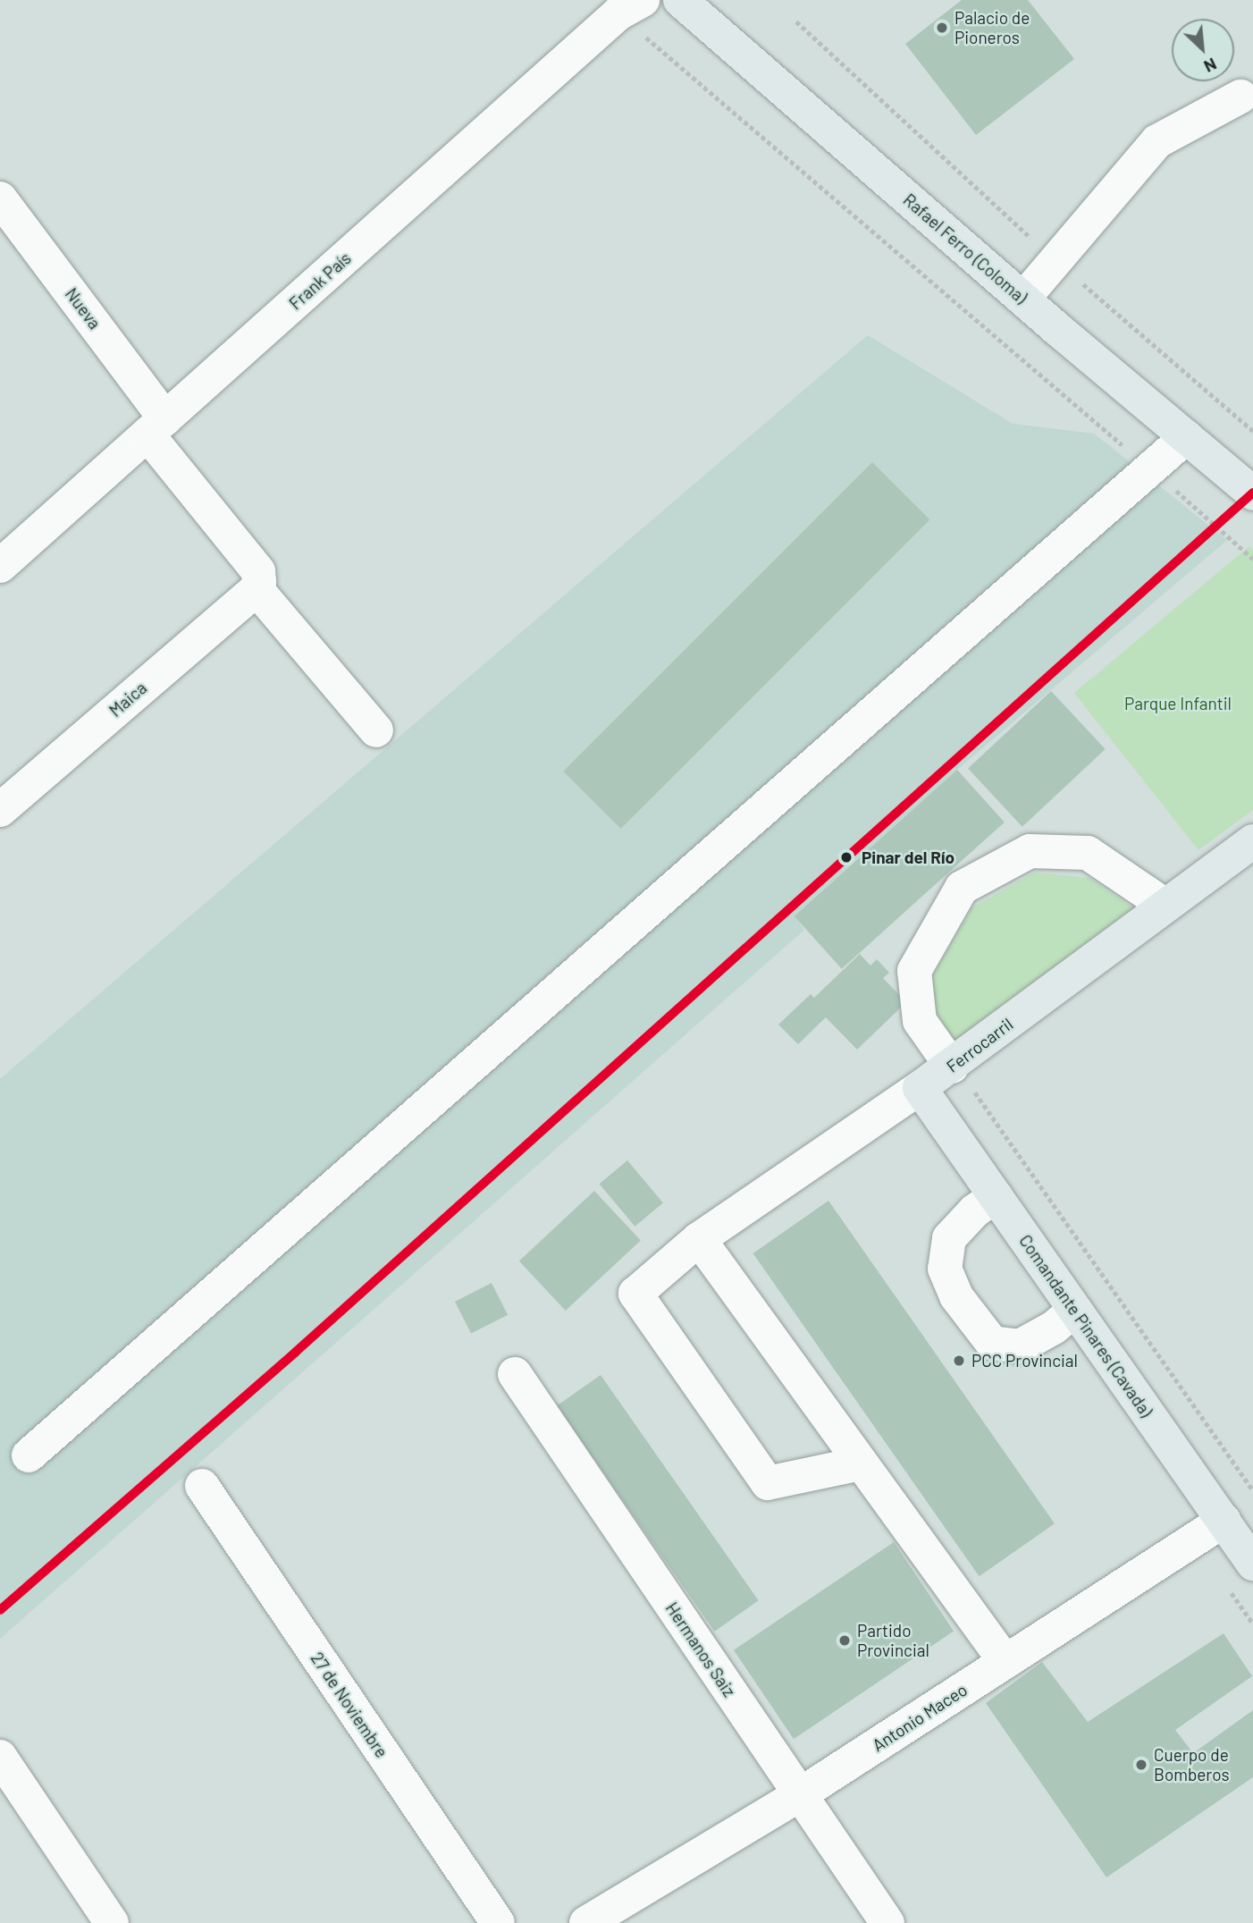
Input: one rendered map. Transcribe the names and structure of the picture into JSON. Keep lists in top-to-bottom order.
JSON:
{
  "streets": {
    "main road": ["Rafael Ferro (Coloma)", "Ferrocarril", "Comandante Pinares (Cavada)"],
    "street": [
      "Frank País",
      "Nueva",
      "Maica",
      "Hermanos Saiz",
      "27 de Noviembre",
      "Antonio Maceo"
    ]
  },
  "crossings": [
    ["Frank País", "Nueva"],
    ["Nueva", "Maica"],
    ["Ferrocarril", "Comandante Pinares (Cavada)"],
    ["Comandante Pinares (Cavada)", "Antonio Maceo"],
    ["Hermanos Saiz", "Antonio Maceo"]
  ],
  "parks": ["Parque Infantil"],
  "places": [
    "Palacio de Pioneros",
    "Pinar del Río",
    "PCC Provincial",
    "Partido Provincial",
    "Cuerpo de Bomberos"
  ],
  "north": "bottom right"
}
